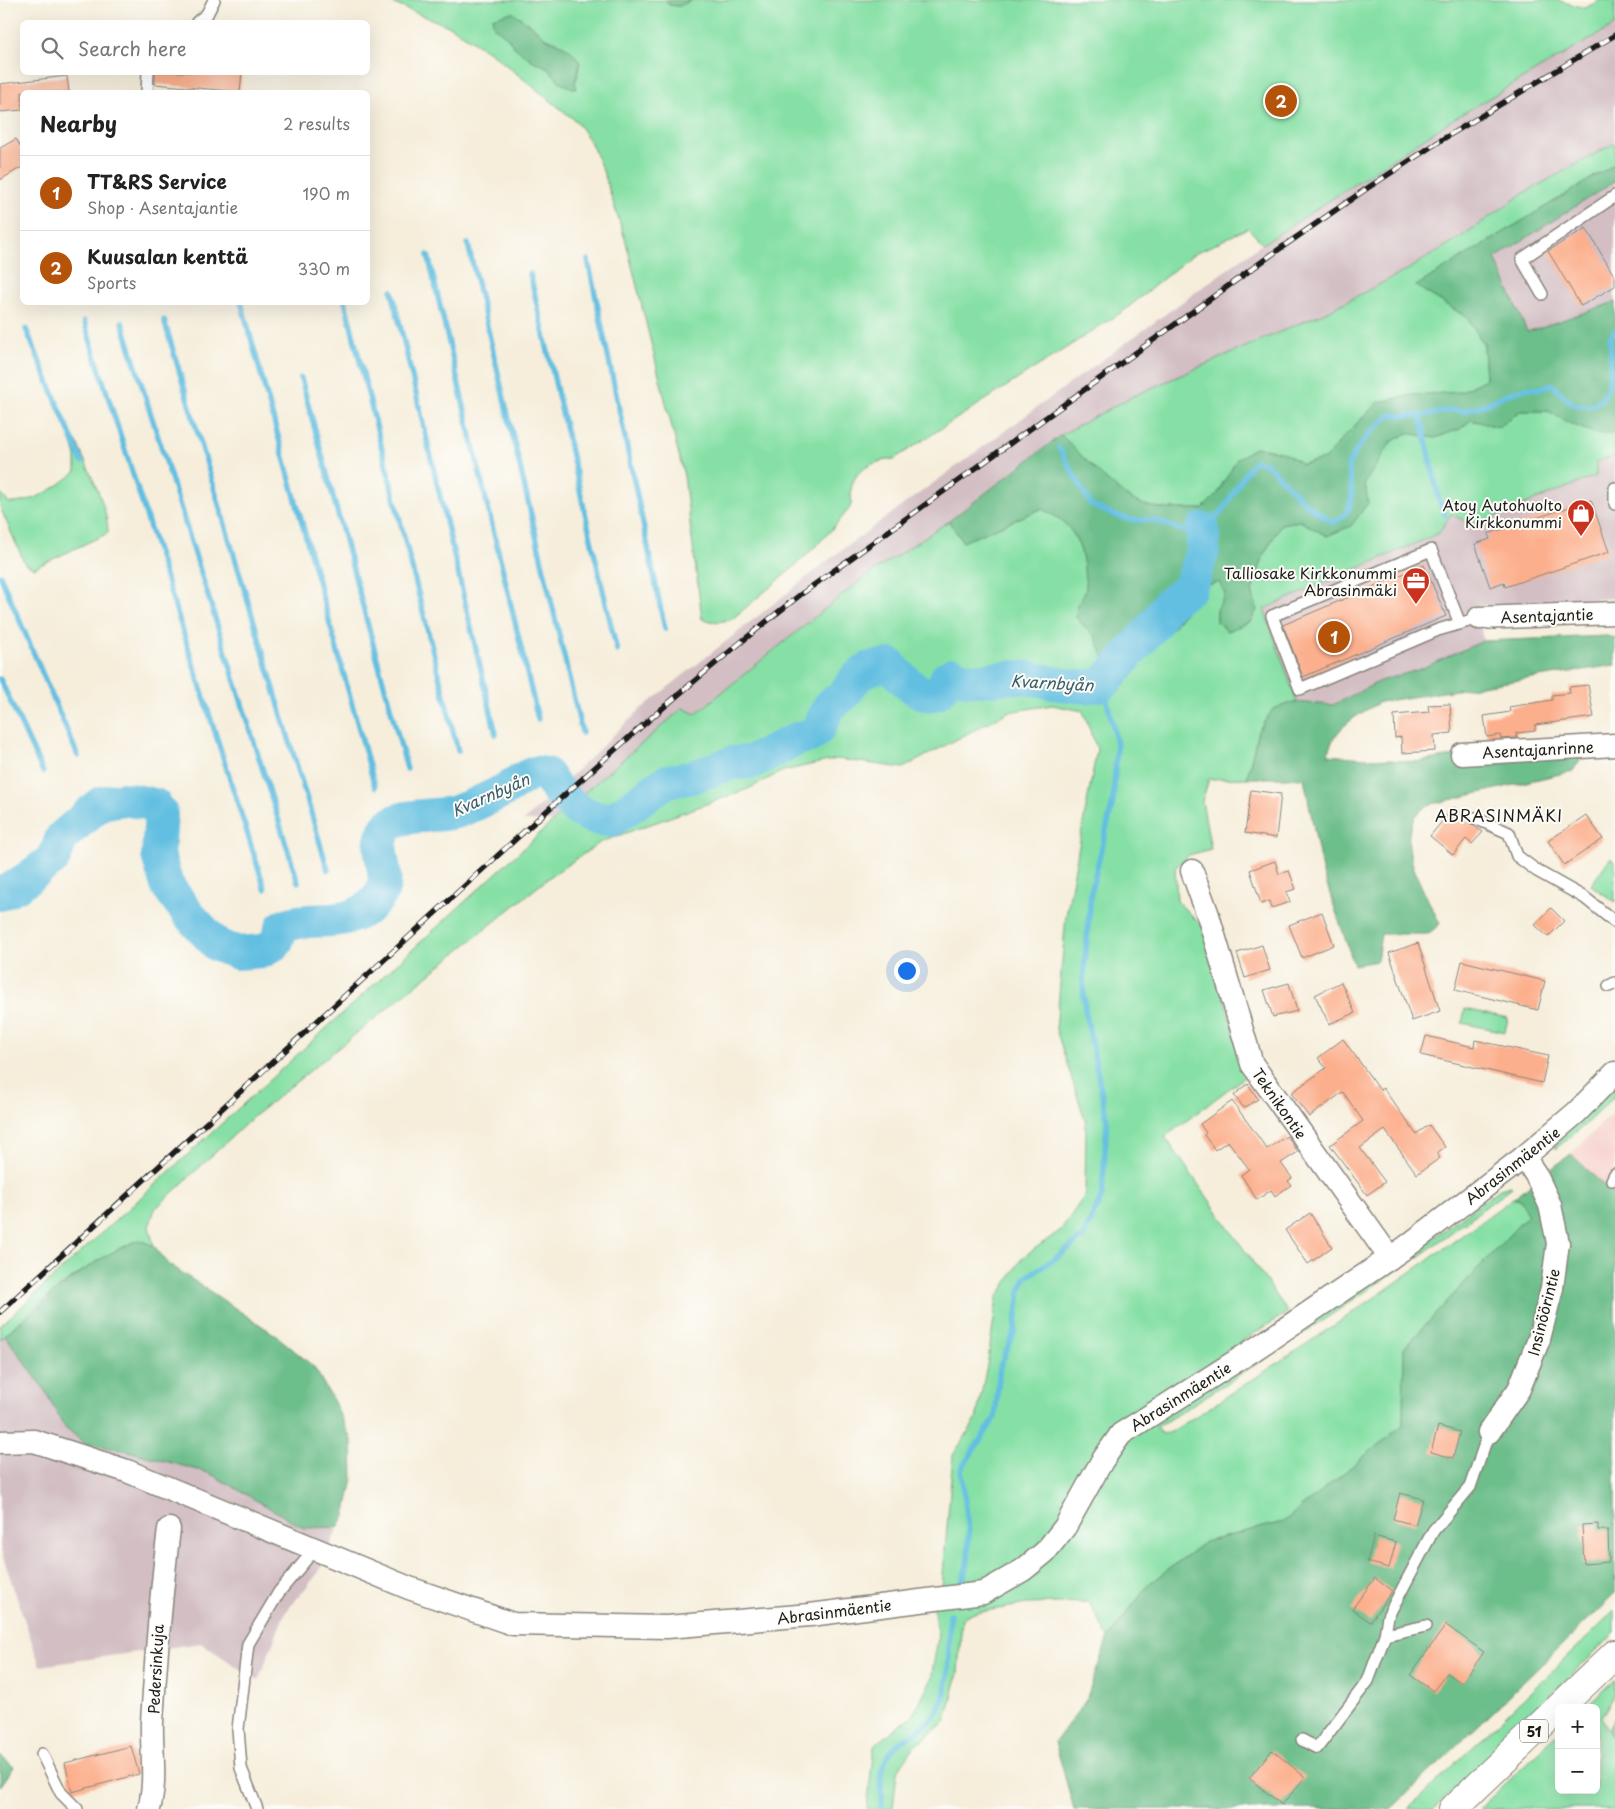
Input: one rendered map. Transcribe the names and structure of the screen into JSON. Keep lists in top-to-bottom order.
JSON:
{
  "streets": {
    "main road": ["51"],
    "street": [
      "Asentajantie",
      "Asentajanrinne",
      "Teknikontie",
      "Abrasinmäentie",
      "Insinöörintie",
      "Pedersinkuja"
    ]
  },
  "crossings": [
    ["Teknikontie", "Abrasinmäentie"],
    ["Abrasinmäentie", "Insinöörintie"]
  ],
  "districts": ["ABRASINMÄKI"],
  "water": ["Kvarnbyån"],
  "places": {
    "shop": ["Atoy Autohuolto Kirkkonummi"],
    "office": ["Talliosake Kirkkonummi Abrasinmäki"]
  },
  "page": {
    "search": "Search here",
    "pins": ["2", "1"],
    "heading": ["Nearby", "2 results"],
    "list": [
      {
        "mark": "1",
        "name": "TT&RS Service",
        "note": "Shop · Asentajantie",
        "value": "190 m"
      },
      {
        "mark": "2",
        "name": "Kuusalan kenttä",
        "note": "Sports",
        "value": "330 m"
      }
    ],
    "map_buttons": ["+", "−"]
  }
}
